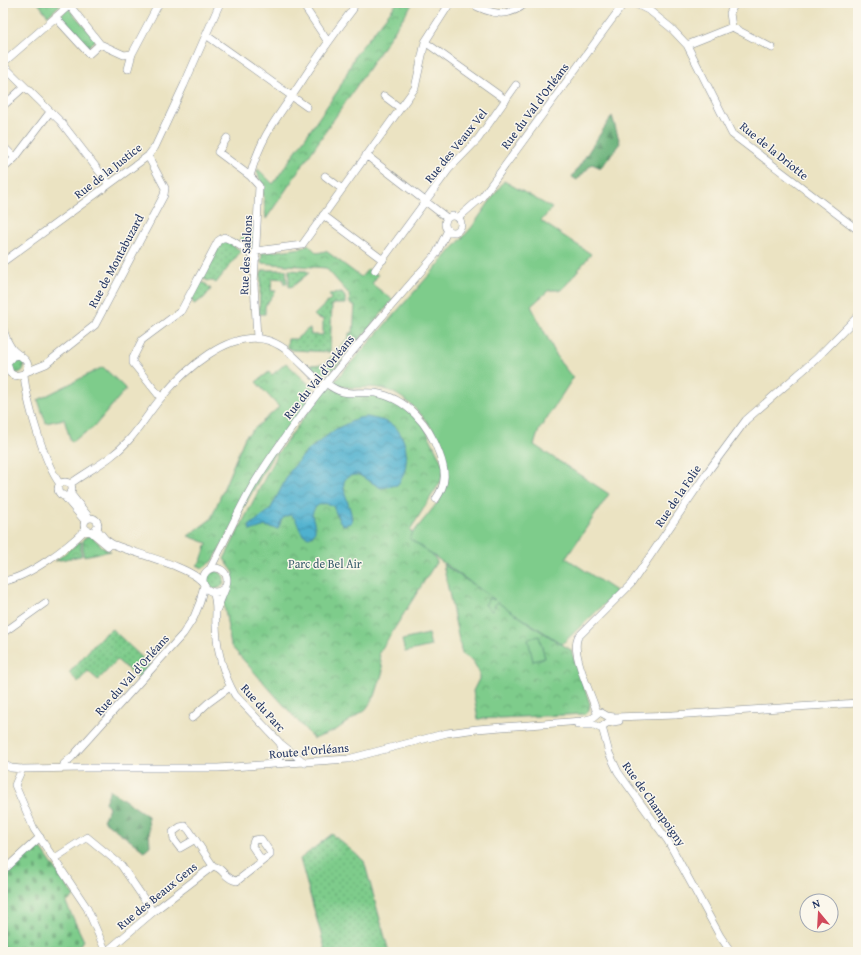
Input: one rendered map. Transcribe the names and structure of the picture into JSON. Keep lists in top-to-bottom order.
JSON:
{
  "streets": {
    "street": [
      "Rue du Val d'Orléans",
      "Rue des Veaux Vel",
      "Rue de la Driotte",
      "Rue de la Justice",
      "Rue des Sablons",
      "Rue de Montabuzard",
      "Rue de la Folie",
      "Rue du Parc",
      "Route d'Orléans",
      "Rue de Champoigny",
      "Rue des Beaux Gens"
    ]
  },
  "crossings": [
    ["Rue du Val d'Orléans", "Rue du Parc"],
    ["Rue du Val d'Orléans", "Route d'Orléans"],
    ["Rue de la Justice", "Rue de Montabuzard"],
    ["Rue de la Folie", "Route d'Orléans"],
    ["Rue du Parc", "Route d'Orléans"]
  ],
  "parks": ["Parc de Bel Air"],
  "north": "top"
}
